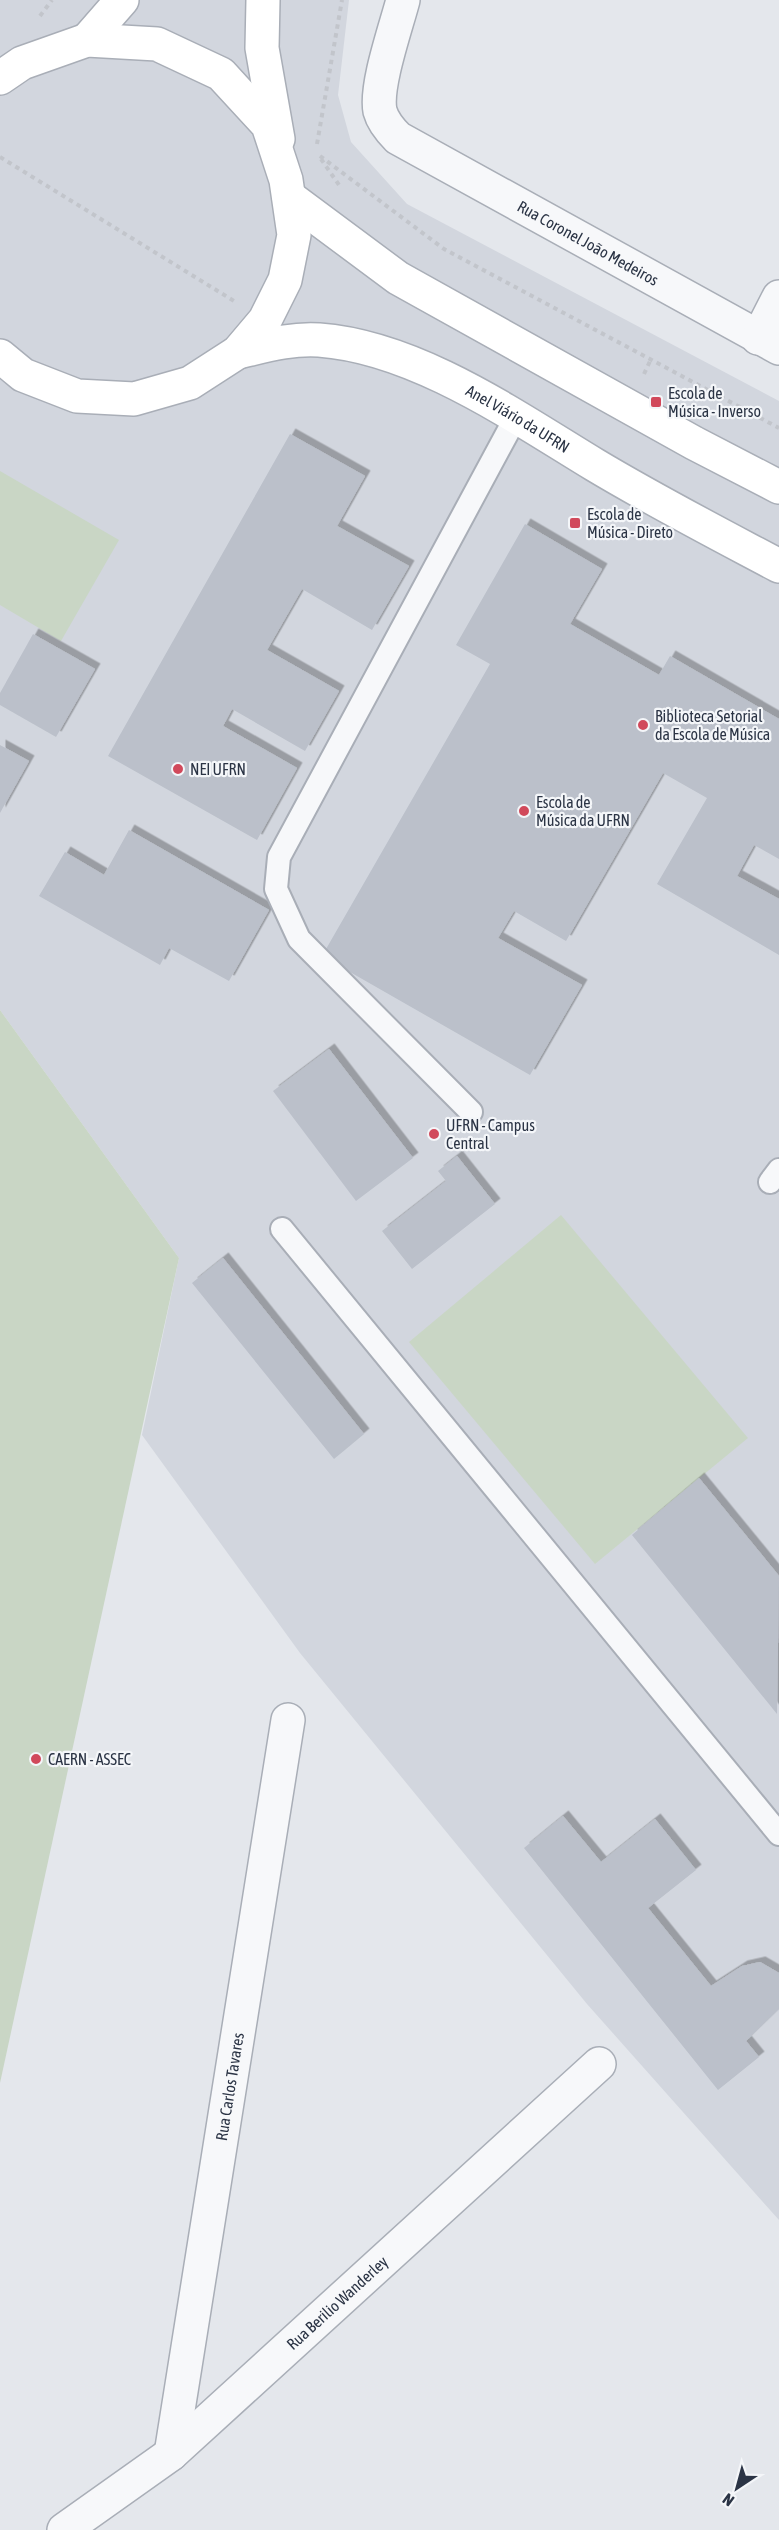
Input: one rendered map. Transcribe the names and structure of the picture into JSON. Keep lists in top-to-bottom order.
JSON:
{
  "streets": {
    "main road": ["Anel Viário da UFRN"],
    "street": ["Rua Coronel João Medeiros", "Rua Carlos Tavares", "Rua Berilio Wanderley"]
  },
  "crossings": [
    ["Rua Carlos Tavares", "Rua Berilio Wanderley"]
  ],
  "places": {
    "transit": ["Escola de Música - Inverso", "Escola de Música - Direto"],
    "other": [
      "Biblioteca Setorial da Escola de Música",
      "NEI UFRN",
      "Escola de Música da UFRN",
      "UFRN - Campus Central",
      "CAERN - ASSEC"
    ]
  },
  "north": "bottom left"
}
